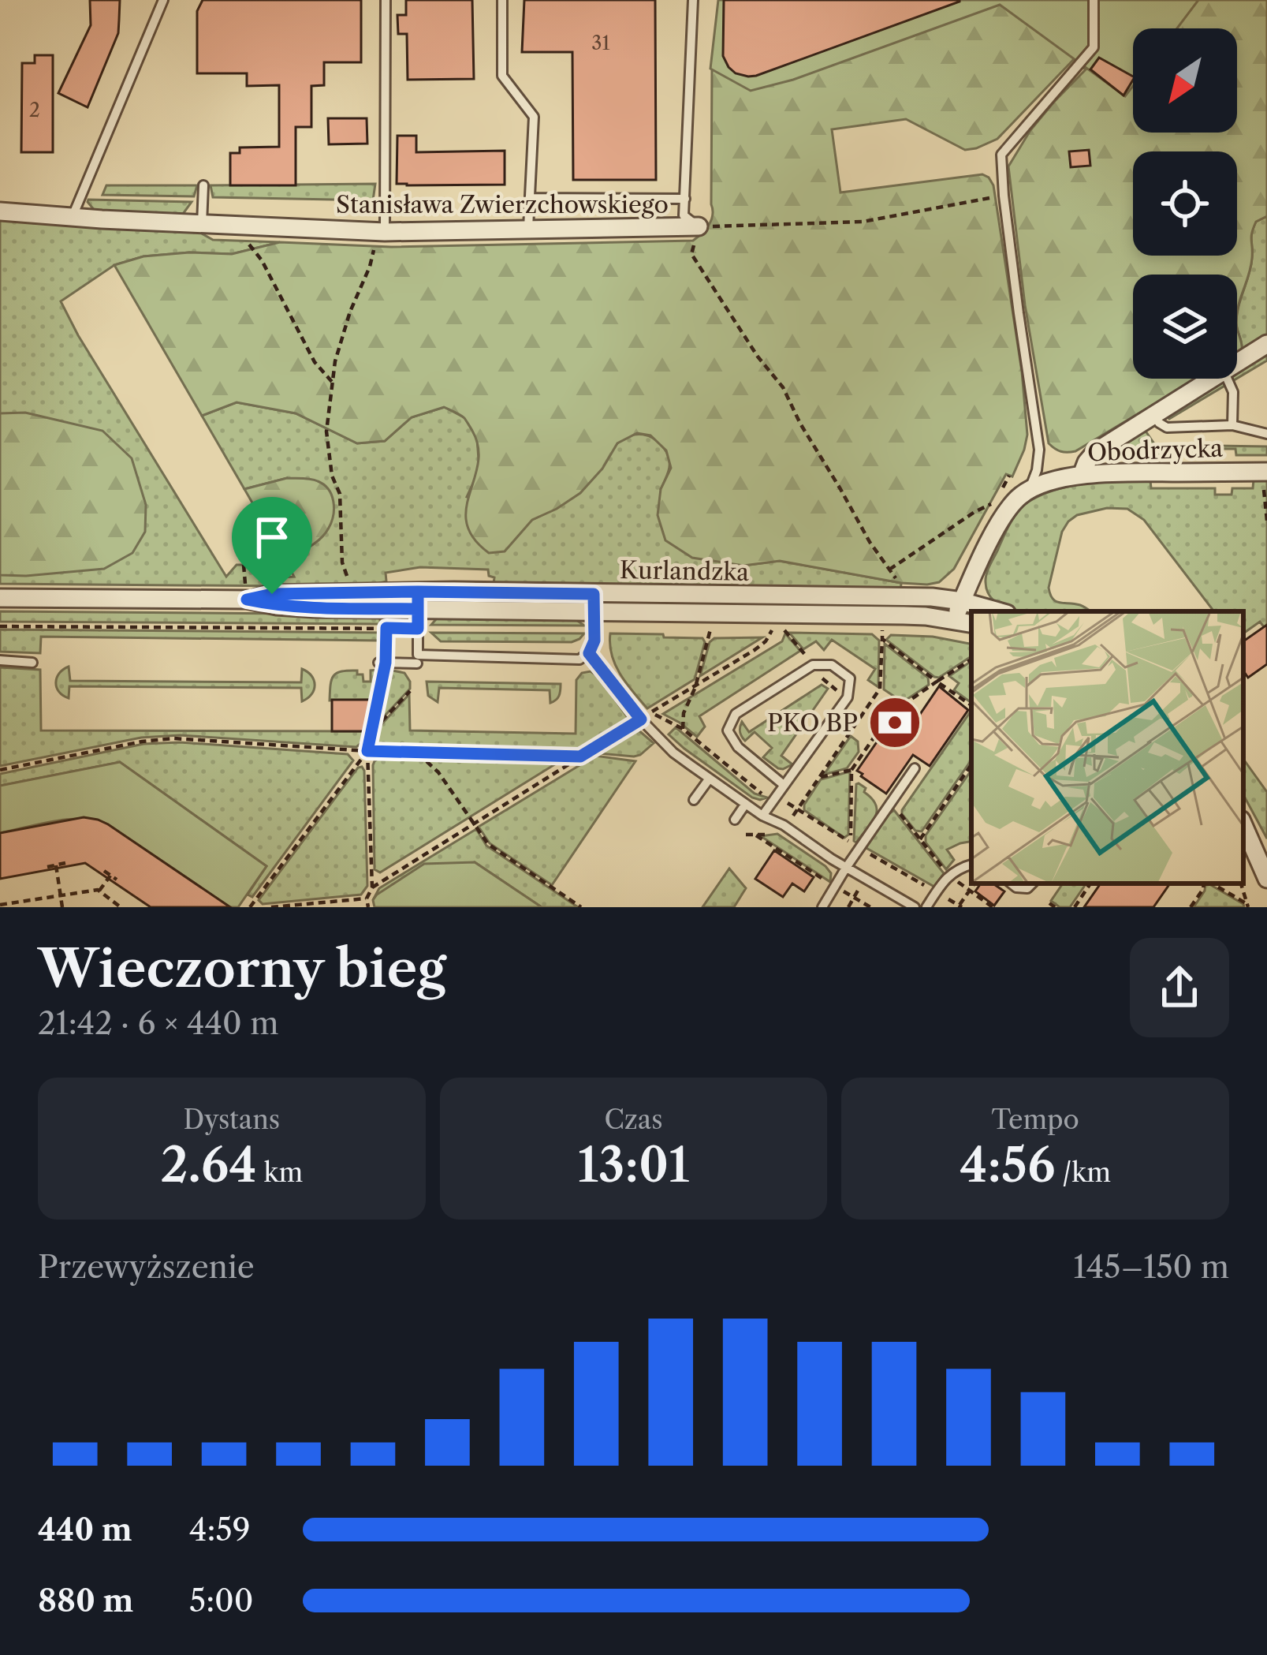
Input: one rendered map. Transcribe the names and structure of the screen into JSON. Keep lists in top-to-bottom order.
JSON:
{
  "streets": {
    "street": ["Stanisława Zwierzchowskiego", "Obodrzycka", "Kurlandzka"]
  },
  "places": {
    "bank": ["PKO BP"]
  },
  "house_numbers": ["31", "2"],
  "north": "bottom left",
  "page": {
    "heading": ["Wieczorny bieg", "21:42 · 6 × 440 m"],
    "stats": [
      ["Dystans", "2.64 km"],
      ["Czas", "13:01"],
      ["Tempo", "4:56 /km"]
    ],
    "chart": ["Przewyższenie", "145–150 m"],
    "list": [
      {
        "name": "440 m",
        "note": "4:59"
      },
      {
        "name": "880 m",
        "note": "5:00"
      }
    ]
  }
}
